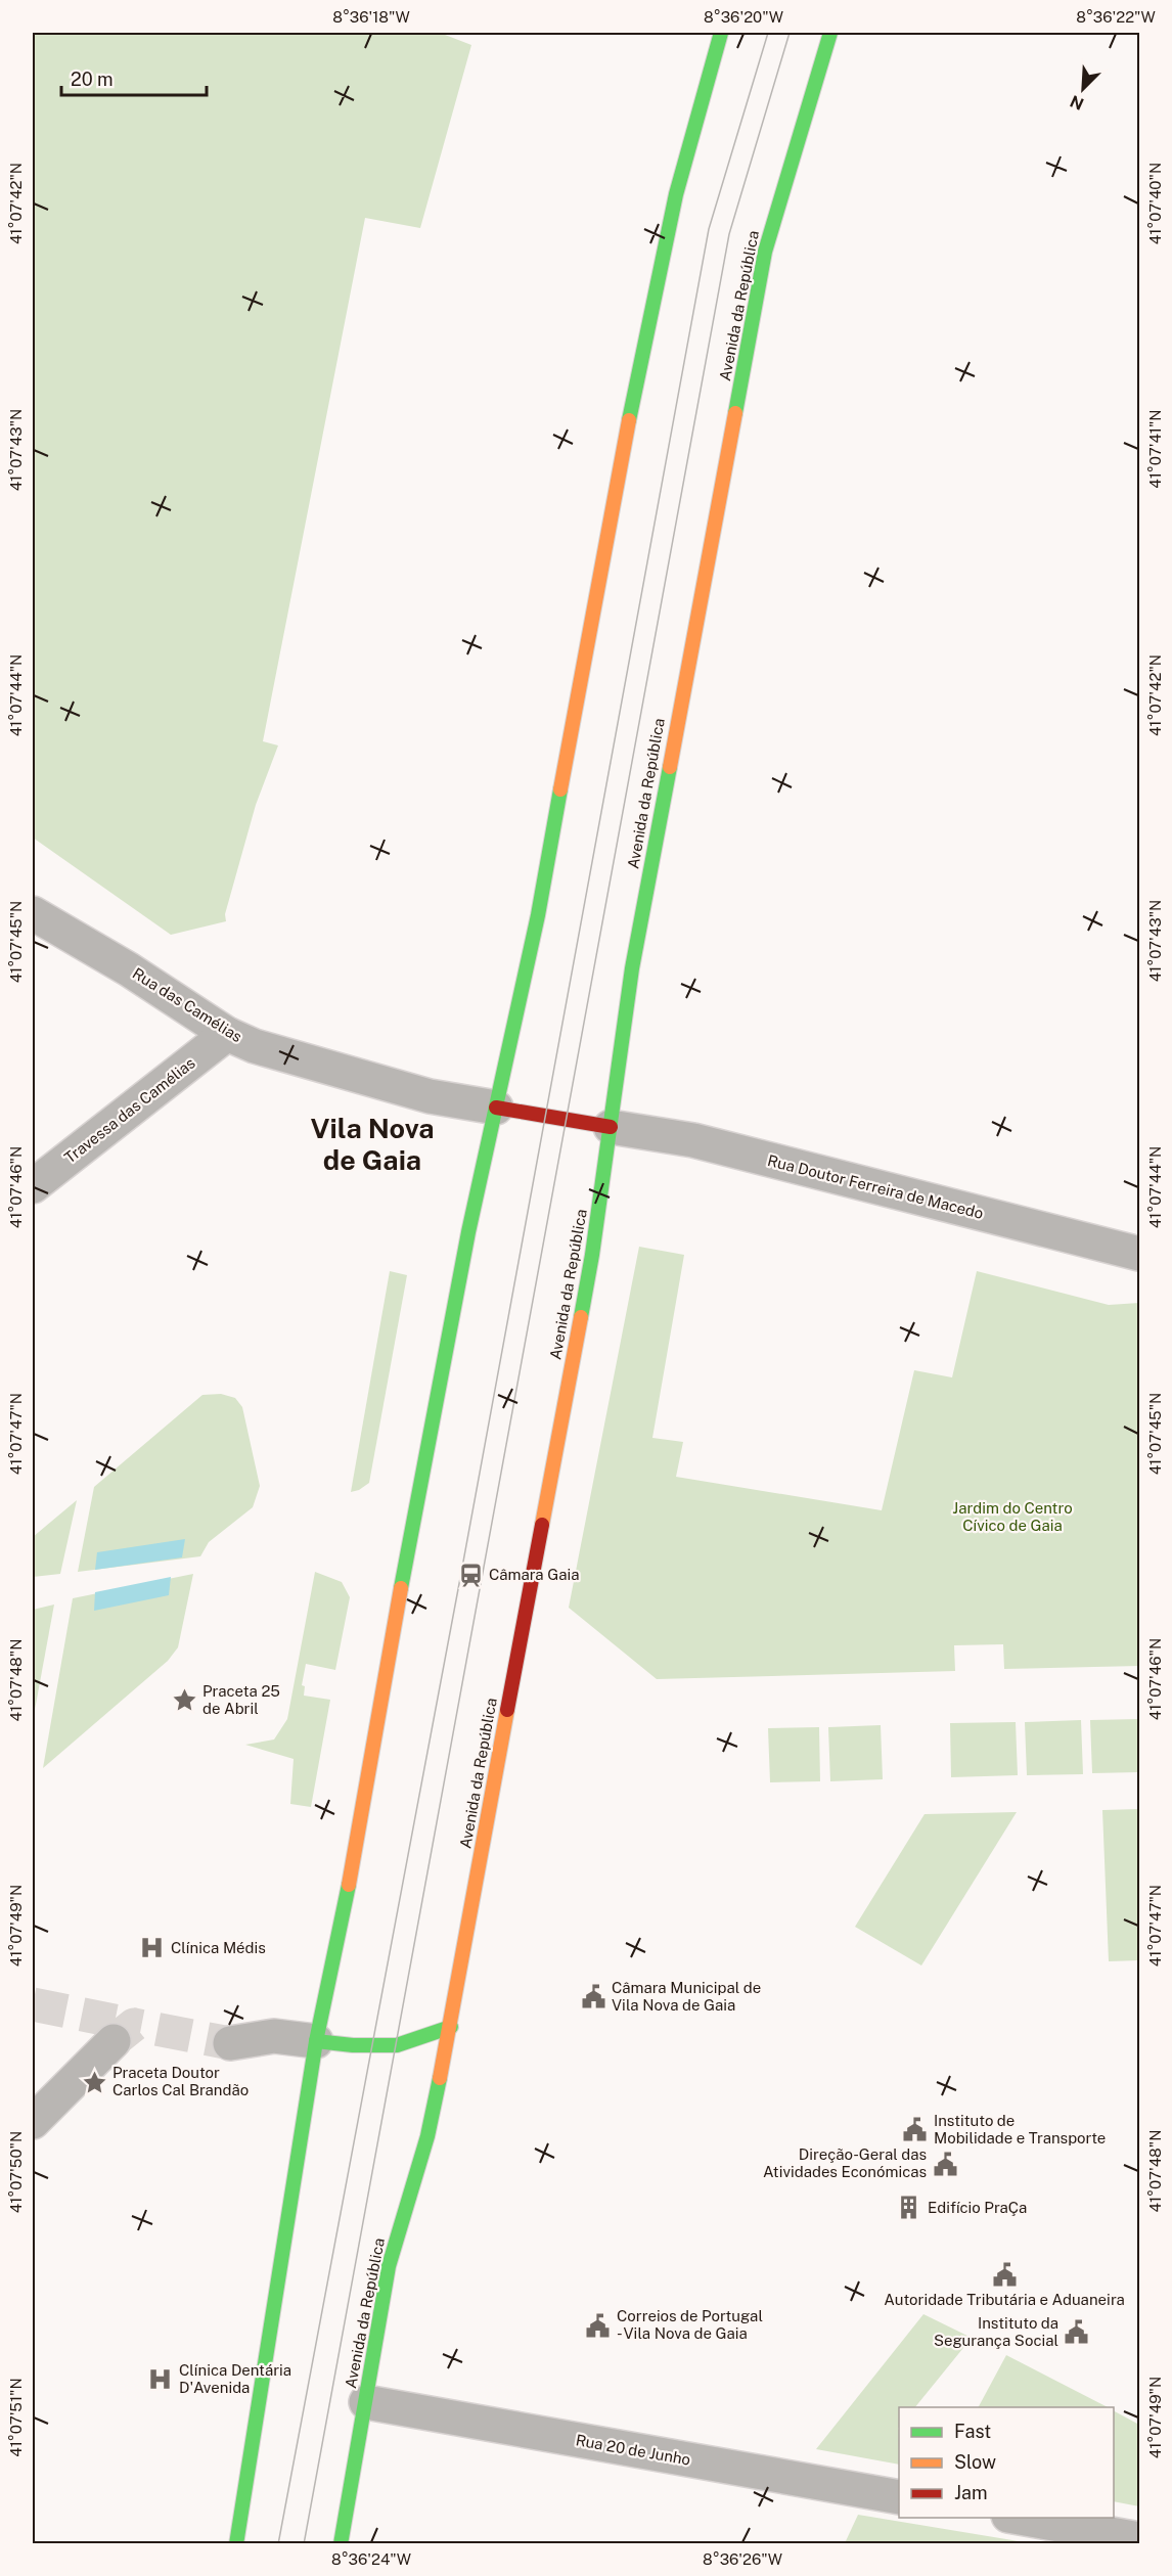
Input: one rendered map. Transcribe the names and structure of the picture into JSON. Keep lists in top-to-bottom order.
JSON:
{
  "streets": {
    "main road": ["Avenida da República"],
    "street": [
      "Rua das Camélias",
      "Travessa das Camélias",
      "Rua Doutor Ferreira de Macedo",
      "Rua 20 de Junho"
    ]
  },
  "crossings": [
    ["Avenida da República", "Rua Doutor Ferreira de Macedo"],
    ["Avenida da República", "Rua 20 de Junho"],
    ["Rua das Camélias", "Travessa das Camélias"]
  ],
  "districts": ["Vila Nova de Gaia"],
  "parks": ["Jardim do Centro Cívico de Gaia"],
  "places": {
    "station": ["Câmara Gaia"],
    "place": ["Praceta 25 de Abril", "Praceta Doutor Carlos Cal Brandão"],
    "hospital": ["Clínica Médis", "Clínica Dentária D'Avenida"],
    "public building": [
      "Câmara Municipal de Vila Nova de Gaia",
      "Instituto de Mobilidade e Transporte",
      "Direção-Geral das Atividades Económicas",
      "Autoridade Tributária e Aduaneira",
      "Correios de Portugal - Vila Nova de Gaia",
      "Instituto da Segurança Social"
    ],
    "building": ["Edifício PraÇa"]
  },
  "legend": ["Fast", "Slow", "Jam"],
  "scale_bar": "20 m",
  "north": "bottom left",
  "coordinates": [
    "8°36'18\"W",
    "8°36'20\"W",
    "8°36'22\"W",
    "41°07'40\"N",
    "41°07'42\"N",
    "41°07'41\"N",
    "41°07'43\"N",
    "41°07'44\"N",
    "41°07'45\"N",
    "41°07'46\"N",
    "41°07'47\"N",
    "41°07'48\"N",
    "41°07'49\"N",
    "41°07'50\"N",
    "41°07'51\"N",
    "8°36'24\"W",
    "8°36'26\"W"
  ]
}
